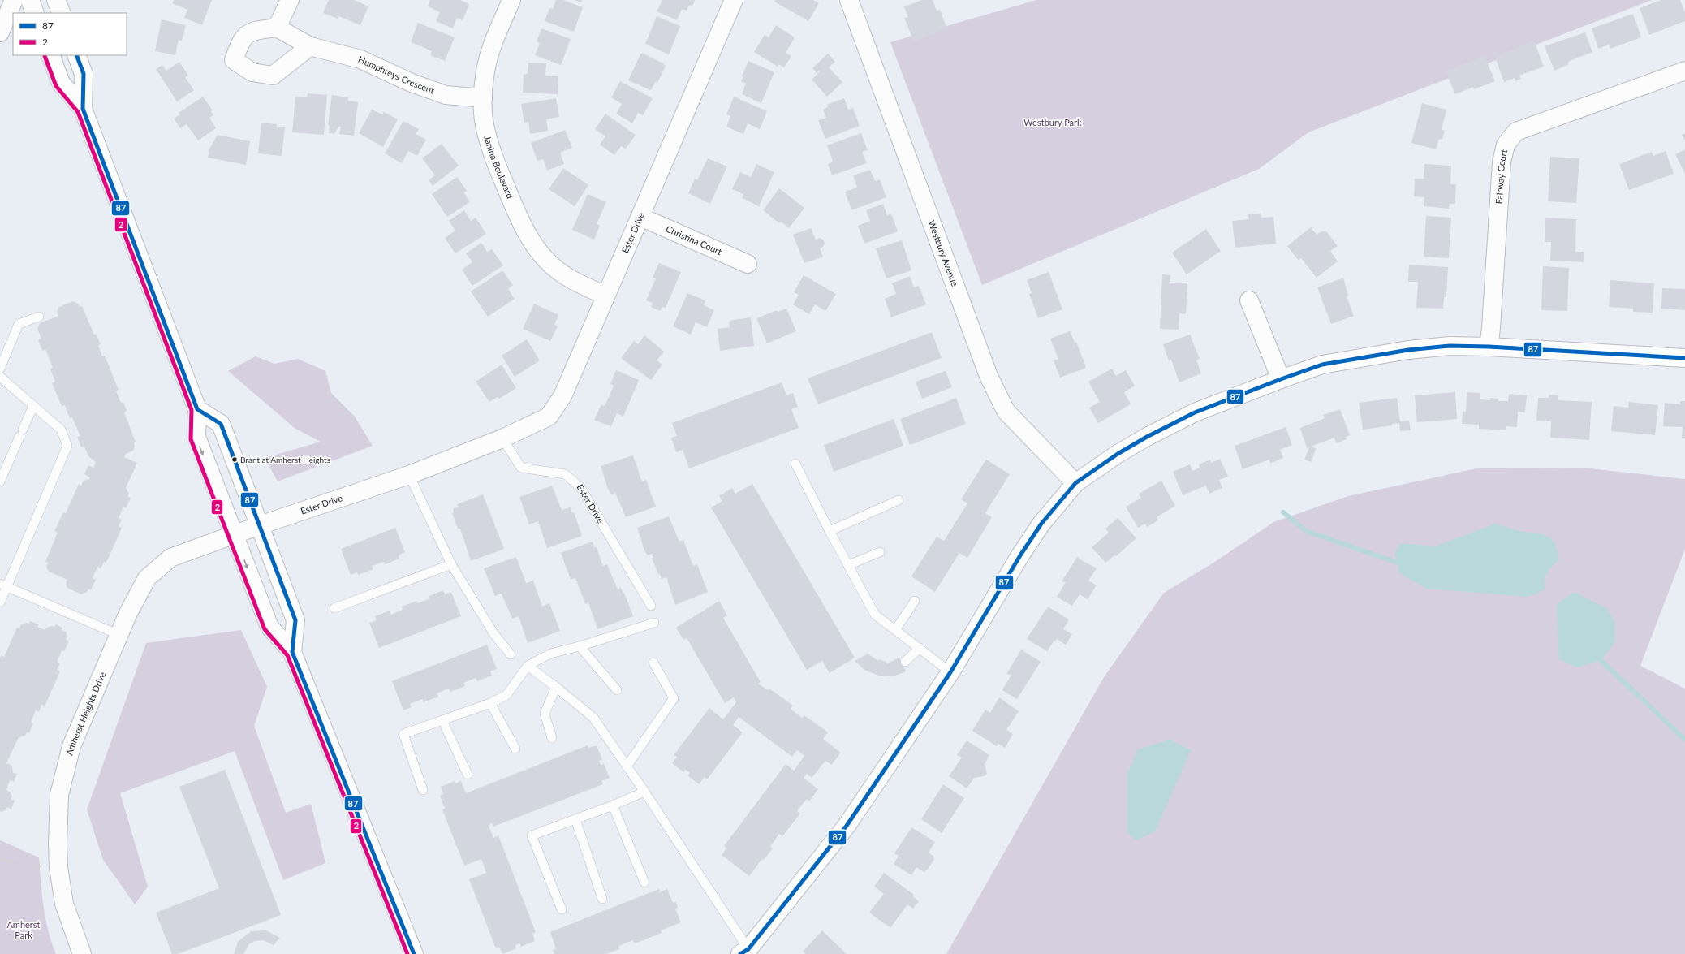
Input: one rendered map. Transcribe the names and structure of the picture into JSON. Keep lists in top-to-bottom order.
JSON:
{
  "streets": {
    "main road": [
      "Humphreys Crescent",
      "Janina Boulevard",
      "Fairway Court",
      "Ester Drive",
      "Christina Court",
      "Westbury Avenue",
      "Amherst Heights Drive"
    ]
  },
  "crossings": [
    ["Humphreys Crescent", "Janina Boulevard"],
    ["Janina Boulevard", "Ester Drive"],
    ["Ester Drive", "Christina Court"],
    ["Ester Drive", "Amherst Heights Drive"]
  ],
  "parks": ["Westbury Park", "Amherst Park"],
  "places": ["Brant at Amherst Heights"],
  "lines": ["transit line 87", "transit line 2"],
  "legend": ["87", "2"]
}
